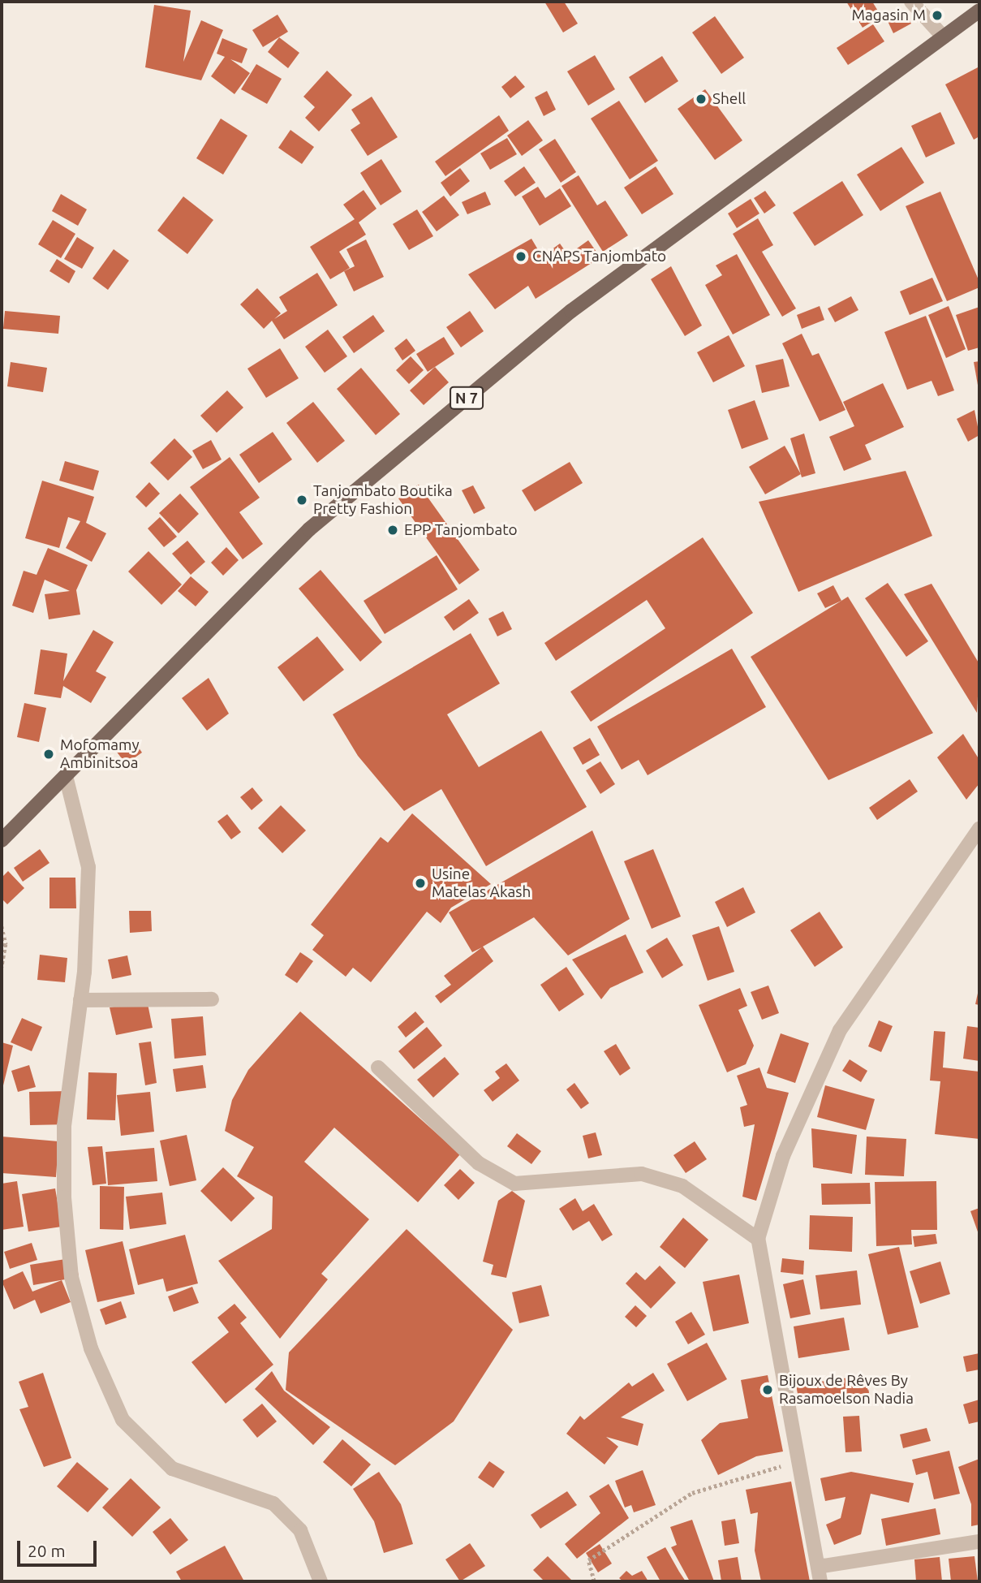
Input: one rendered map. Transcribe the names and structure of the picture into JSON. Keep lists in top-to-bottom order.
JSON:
{
  "streets": {
    "main road": ["N 7"]
  },
  "places": [
    "Magasin M",
    "Shell",
    "CNAPS Tanjombato",
    "Tanjombato Boutika Pretty Fashion",
    "EPP Tanjombato",
    "Mofomamy Ambinitsoa",
    "Usine Matelas Akash",
    "Bijoux de Rêves By Rasamoelson Nadia"
  ],
  "scale_bar": "20 m"
}
